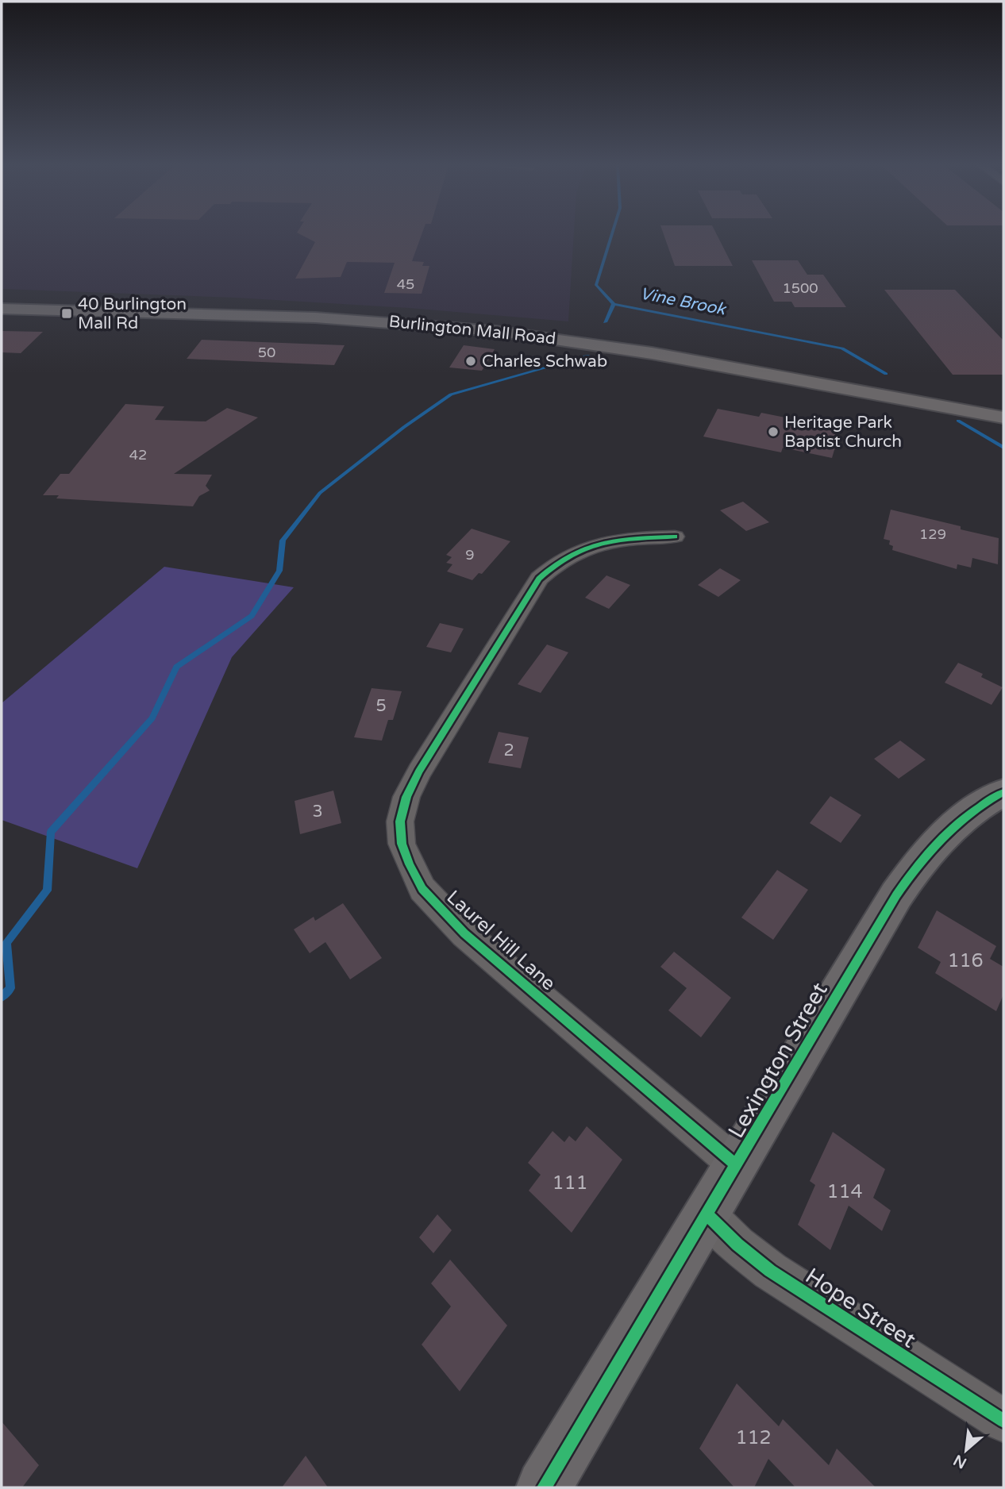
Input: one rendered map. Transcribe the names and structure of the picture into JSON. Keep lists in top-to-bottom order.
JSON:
{
  "streets": {
    "main road": ["Burlington Mall Road", "Lexington Street"],
    "street": ["Laurel Hill Lane", "Hope Street"]
  },
  "crossings": [
    ["Laurel Hill Lane", "Lexington Street"],
    ["Lexington Street", "Hope Street"]
  ],
  "water": ["Vine Brook"],
  "places": {
    "transit": ["40 Burlington Mall Rd"],
    "other": ["Charles Schwab", "Heritage Park Baptist Church"]
  },
  "house_numbers": [
    "45",
    "1500",
    "50",
    "42",
    "129",
    "9",
    "5",
    "2",
    "3",
    "116",
    "111",
    "114",
    "112"
  ],
  "north": "bottom left"
}
